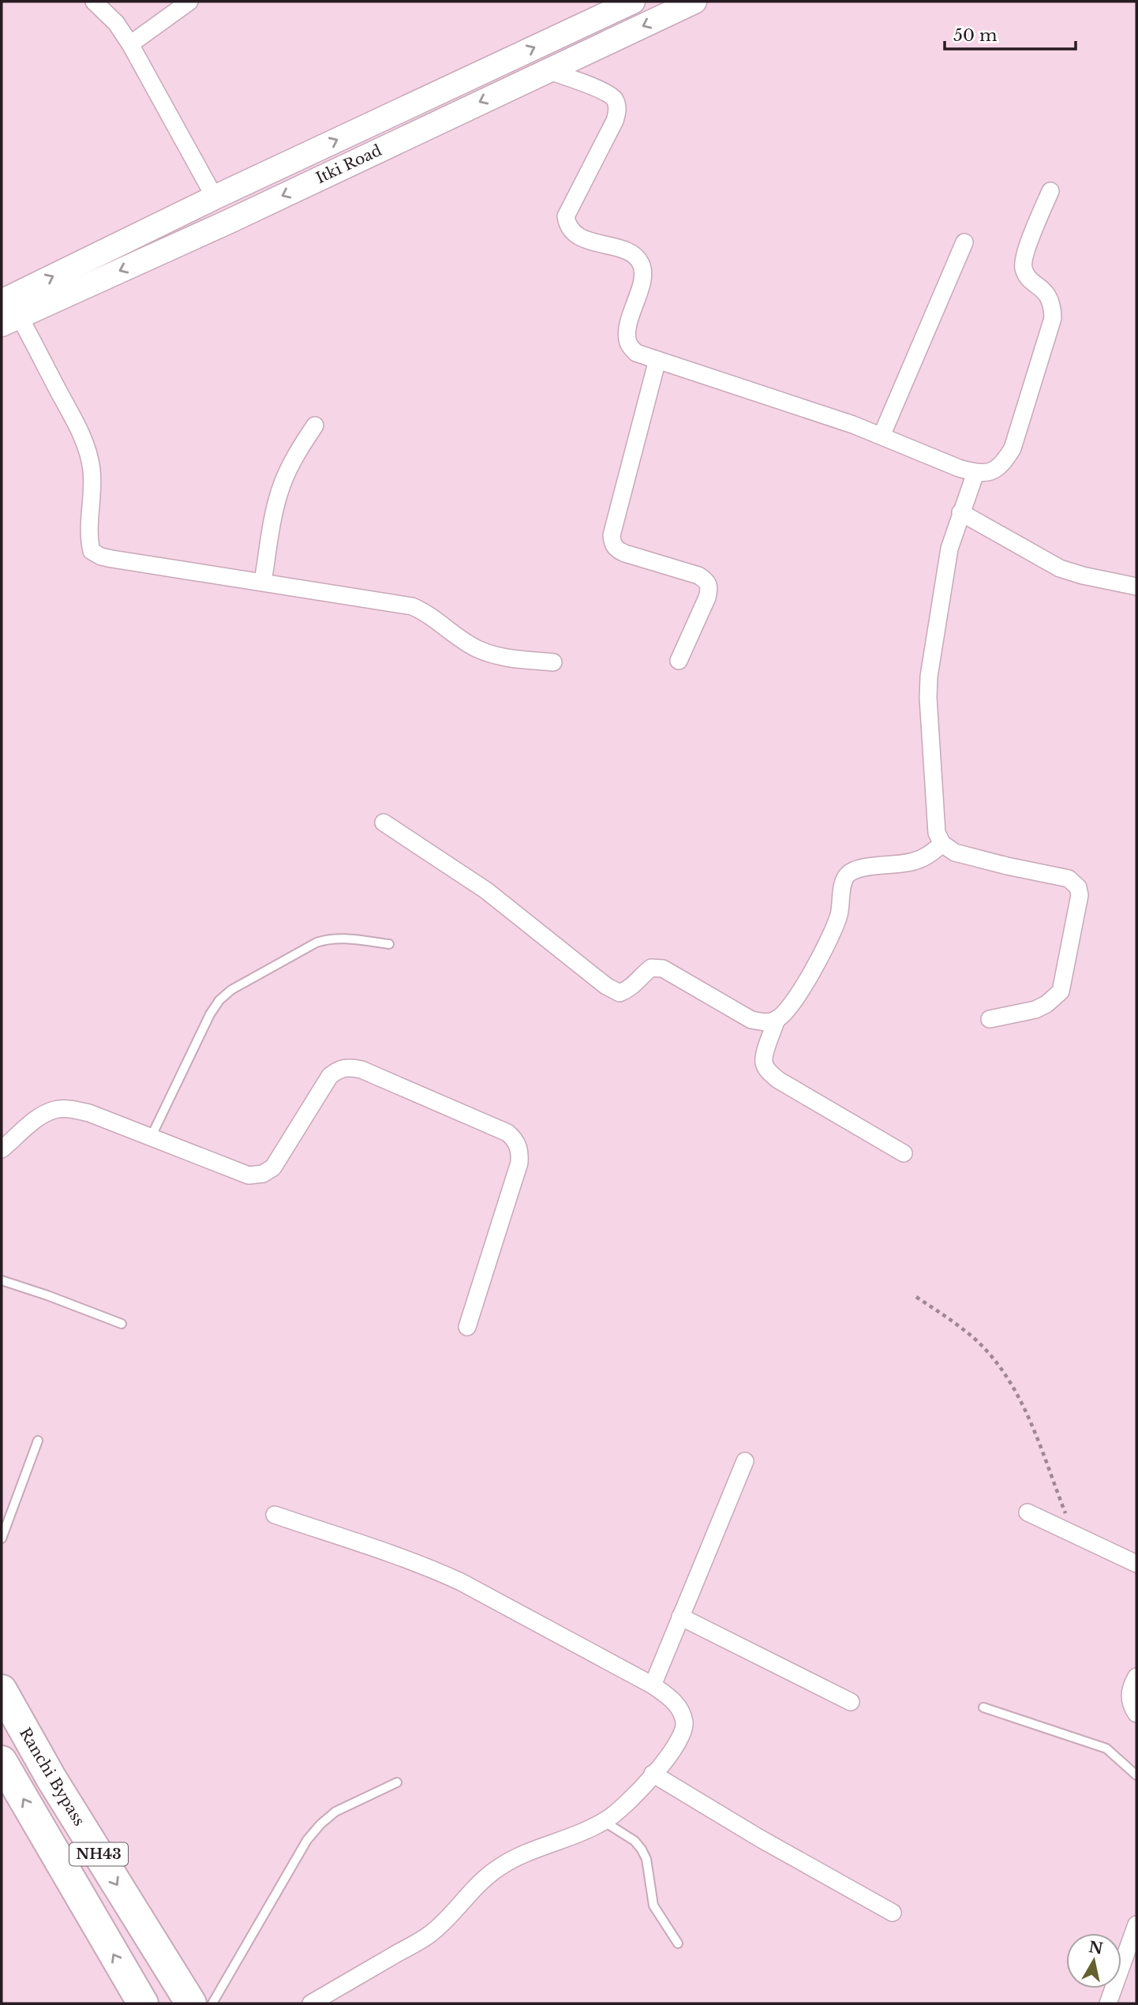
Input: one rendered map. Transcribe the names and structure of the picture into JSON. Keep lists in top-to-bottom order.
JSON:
{
  "streets": {
    "highway": ["Ranchi Bypass", "NH43"],
    "main road": ["Itki Road"]
  },
  "crossings": [
    ["Ranchi Bypass", "NH43"]
  ],
  "scale_bar": "50 m",
  "north": "top"
}
